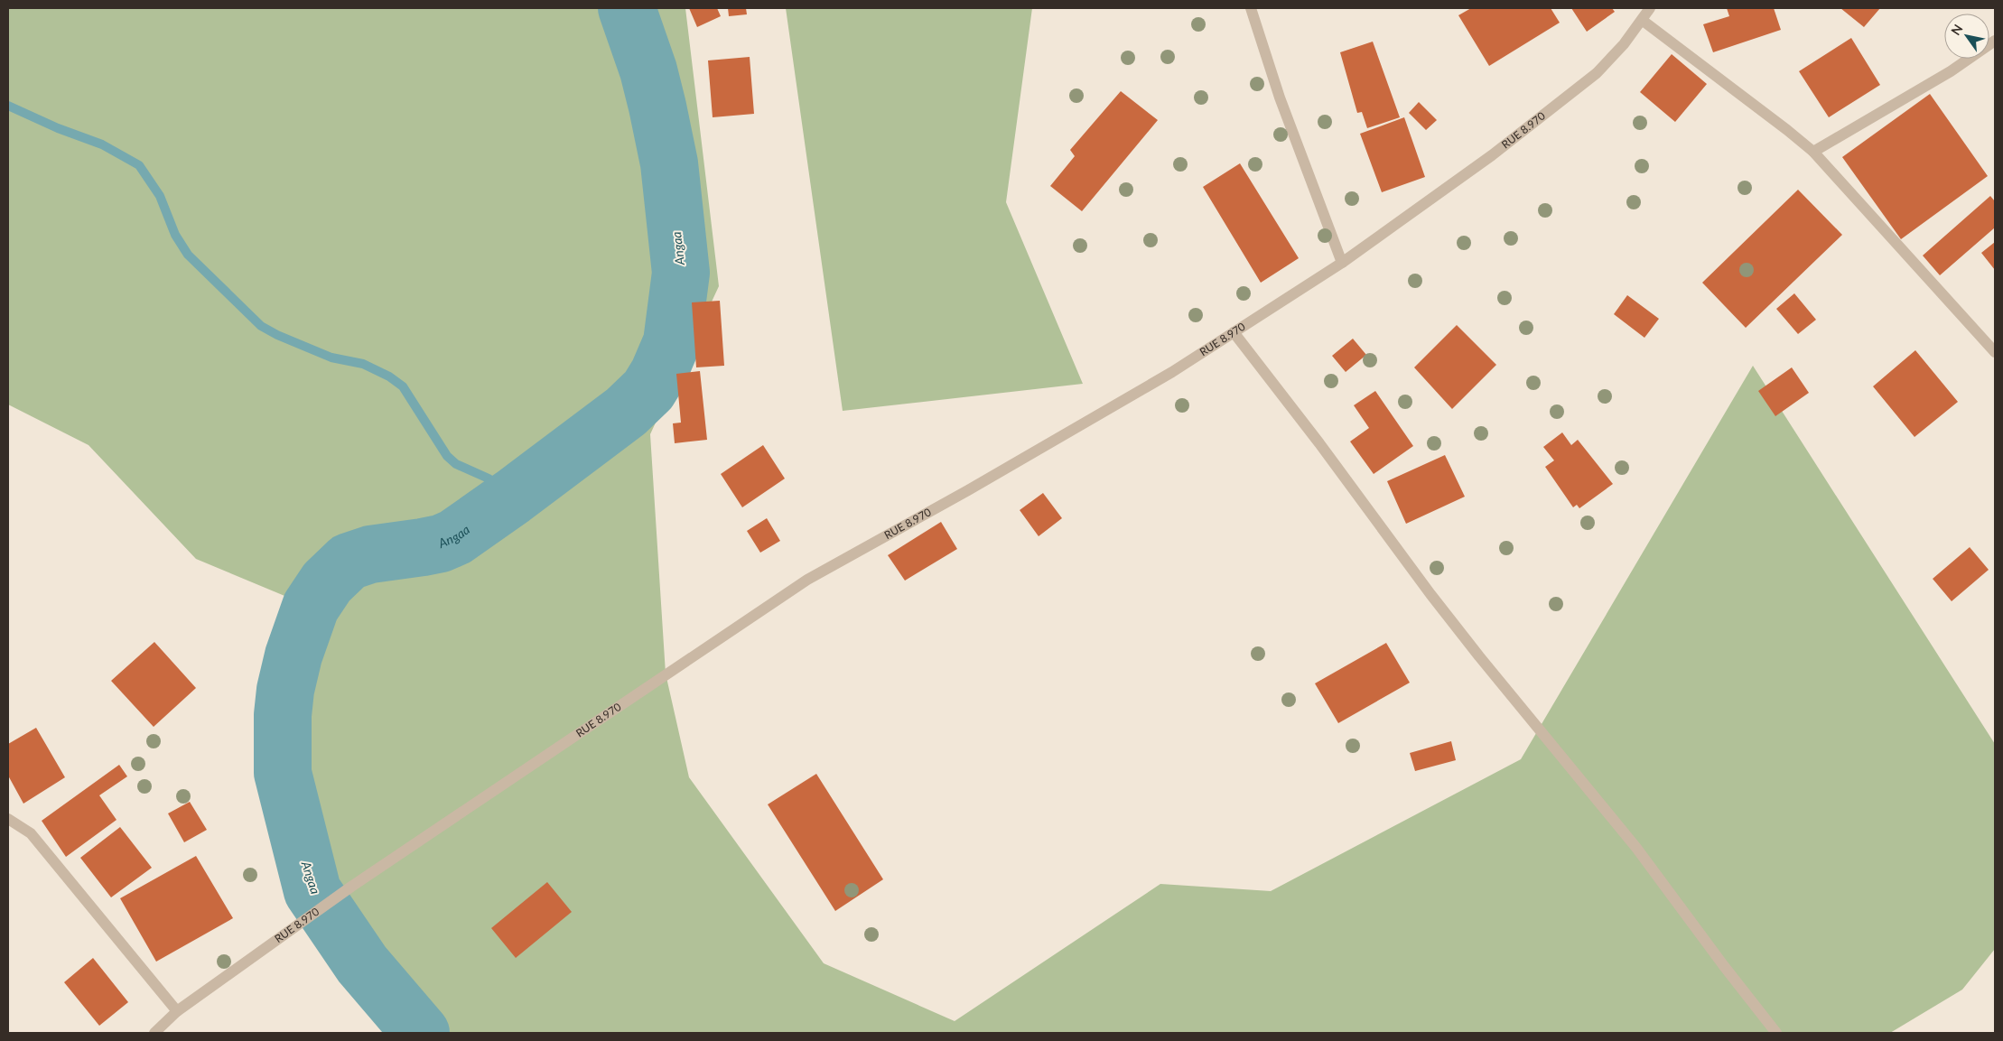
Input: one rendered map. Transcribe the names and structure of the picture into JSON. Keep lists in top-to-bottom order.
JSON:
{
  "streets": {
    "street": ["RUE 8.970"]
  },
  "water": ["Angaa"],
  "north": "top left"
}
